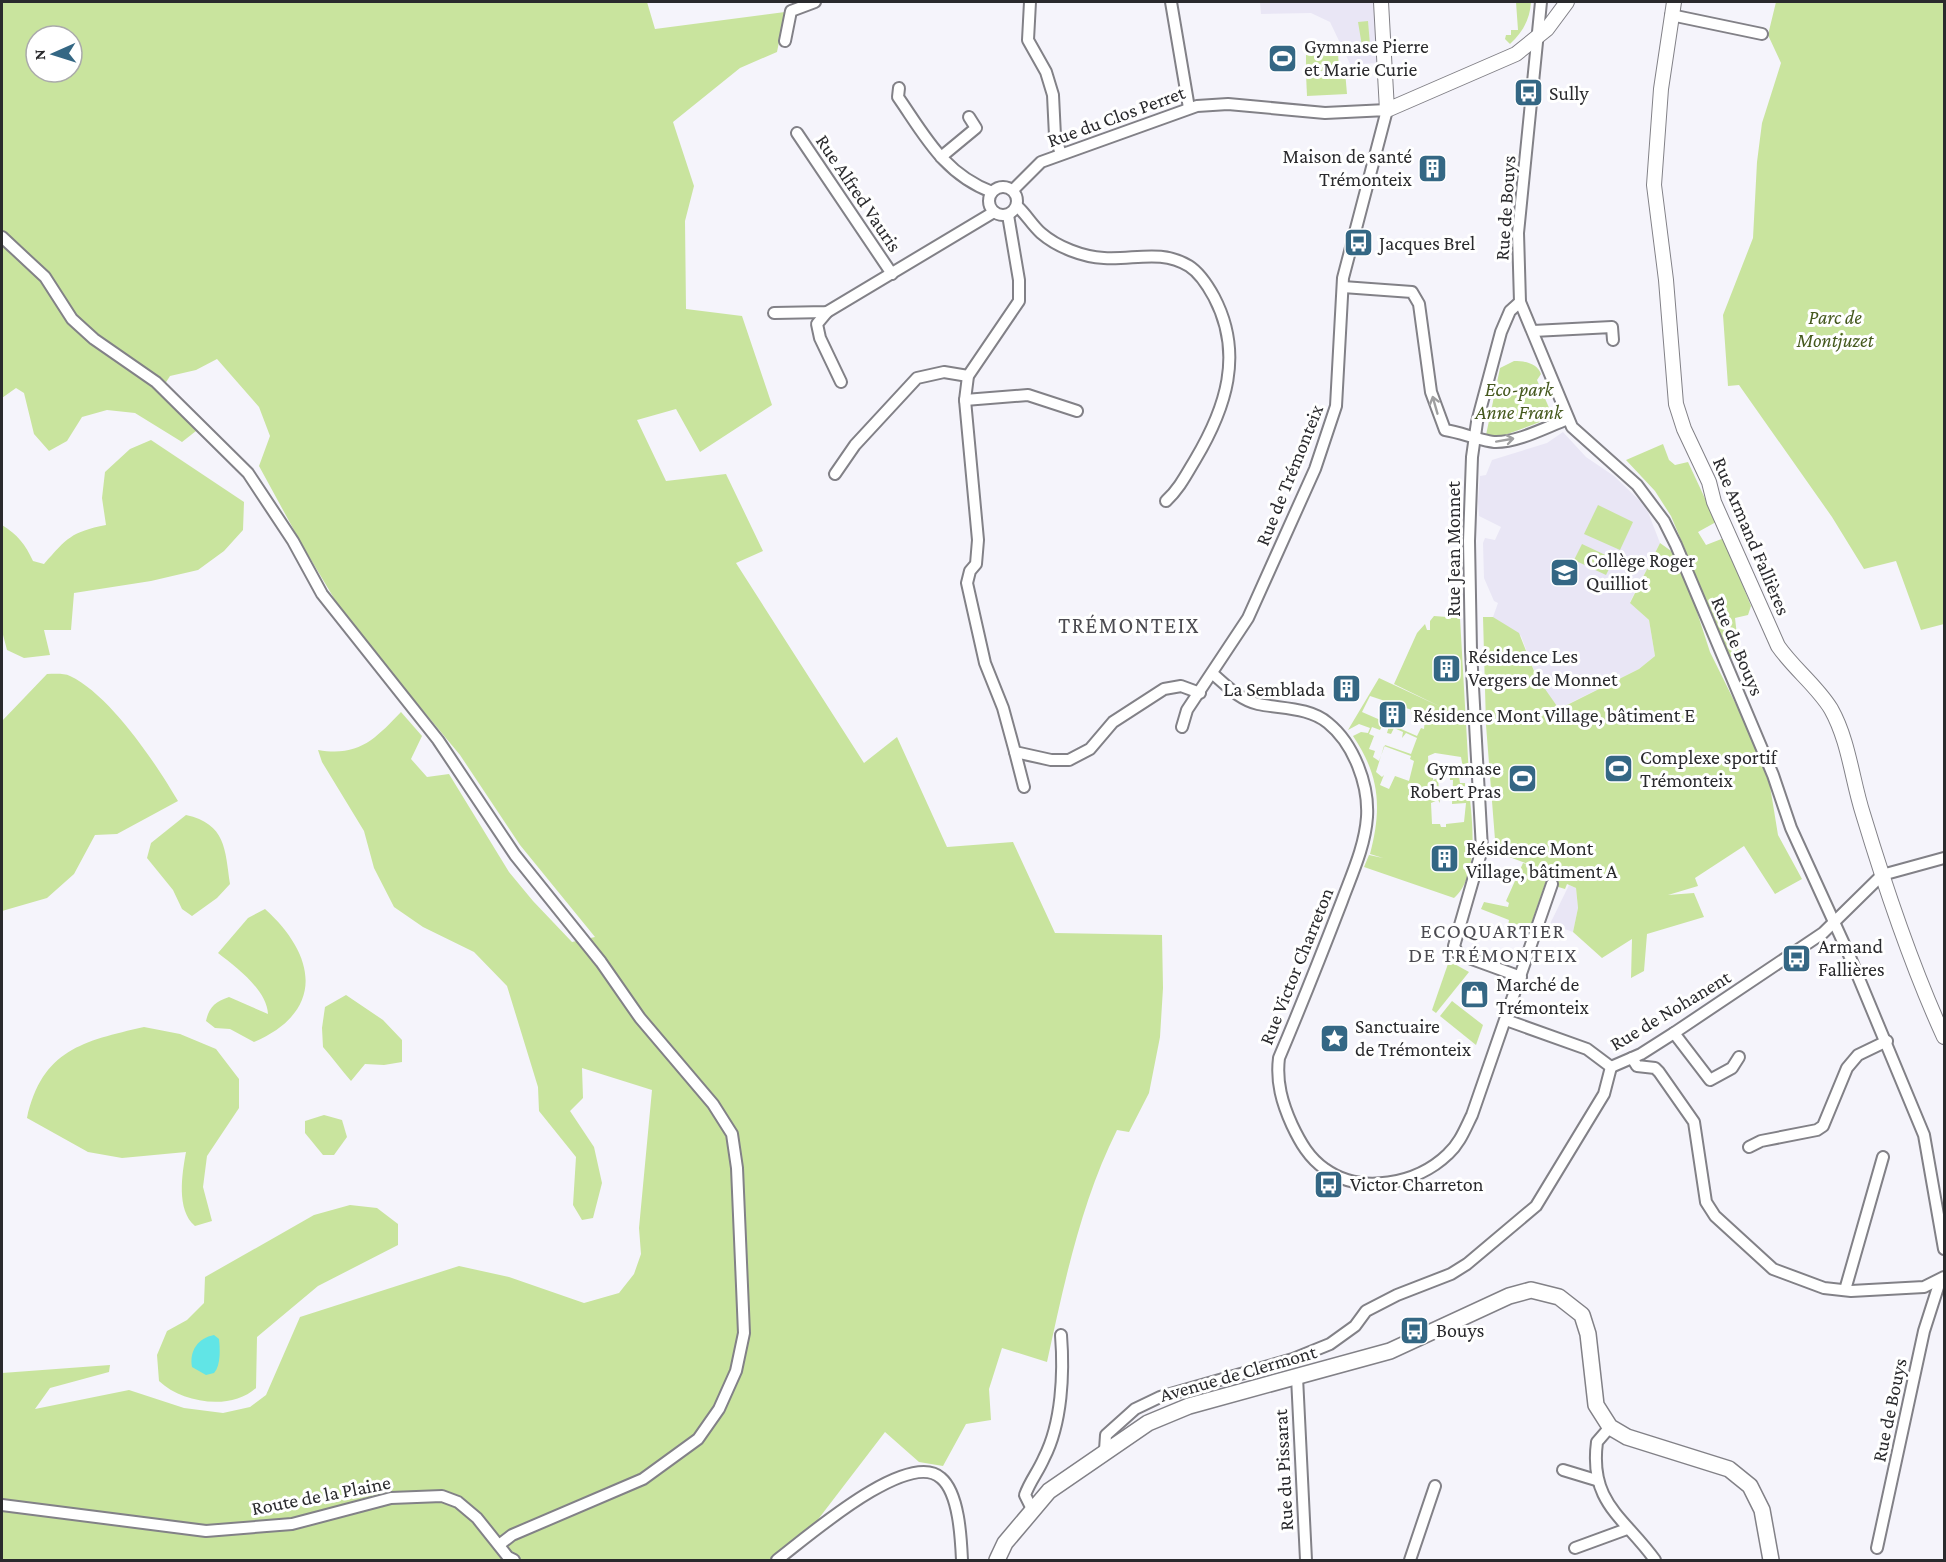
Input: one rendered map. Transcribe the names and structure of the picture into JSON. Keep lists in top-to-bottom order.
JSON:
{
  "streets": {
    "main road": ["Avenue de Clermont"],
    "street": [
      "Rue du Clos Perret",
      "Rue Alfred Vauris",
      "Rue de Bouys",
      "Rue de Trémonteix",
      "Rue Armand Fallières",
      "Rue Jean Monnet",
      "Rue Victor Charreton",
      "Rue de Nohanent",
      "Rue du Pissarat",
      "Route de la Plaine"
    ]
  },
  "crossings": [
    ["Rue du Clos Perret", "Rue de Trémonteix"],
    ["Rue de Bouys", "Rue Jean Monnet"],
    ["Rue de Bouys", "Rue de Nohanent"],
    ["Rue de Trémonteix", "Rue Victor Charreton"],
    ["Rue Armand Fallières", "Rue de Nohanent"],
    ["Rue Jean Monnet", "Rue Victor Charreton"],
    ["Rue de Nohanent", "Avenue de Clermont"],
    ["Avenue de Clermont", "Rue du Pissarat"]
  ],
  "districts": ["TRÉMONTEIX", "ECOQUARTIER DE TRÉMONTEIX"],
  "parks": ["Parc de Montjuzet", "Eco-park Anne Frank"],
  "places": {
    "sports": ["Gymnase Pierre et Marie Curie", "Complexe sportif Trémonteix", "Gymnase Robert Pras"],
    "bus stop": [
      "Sully",
      "Jacques Brel",
      "Armand Fallières",
      "Victor Charreton",
      "Bouys"
    ],
    "building": [
      "Maison de santé Trémonteix",
      "Résidence Les Vergers de Monnet",
      "La Semblada",
      "Résidence Mont Village, bâtiment E",
      "Résidence Mont Village, bâtiment A"
    ],
    "school or university": ["Collège Roger Quilliot"],
    "shop": ["Marché de Trémonteix"],
    "place": ["Sanctuaire de Trémonteix"]
  },
  "north": "left"
}
